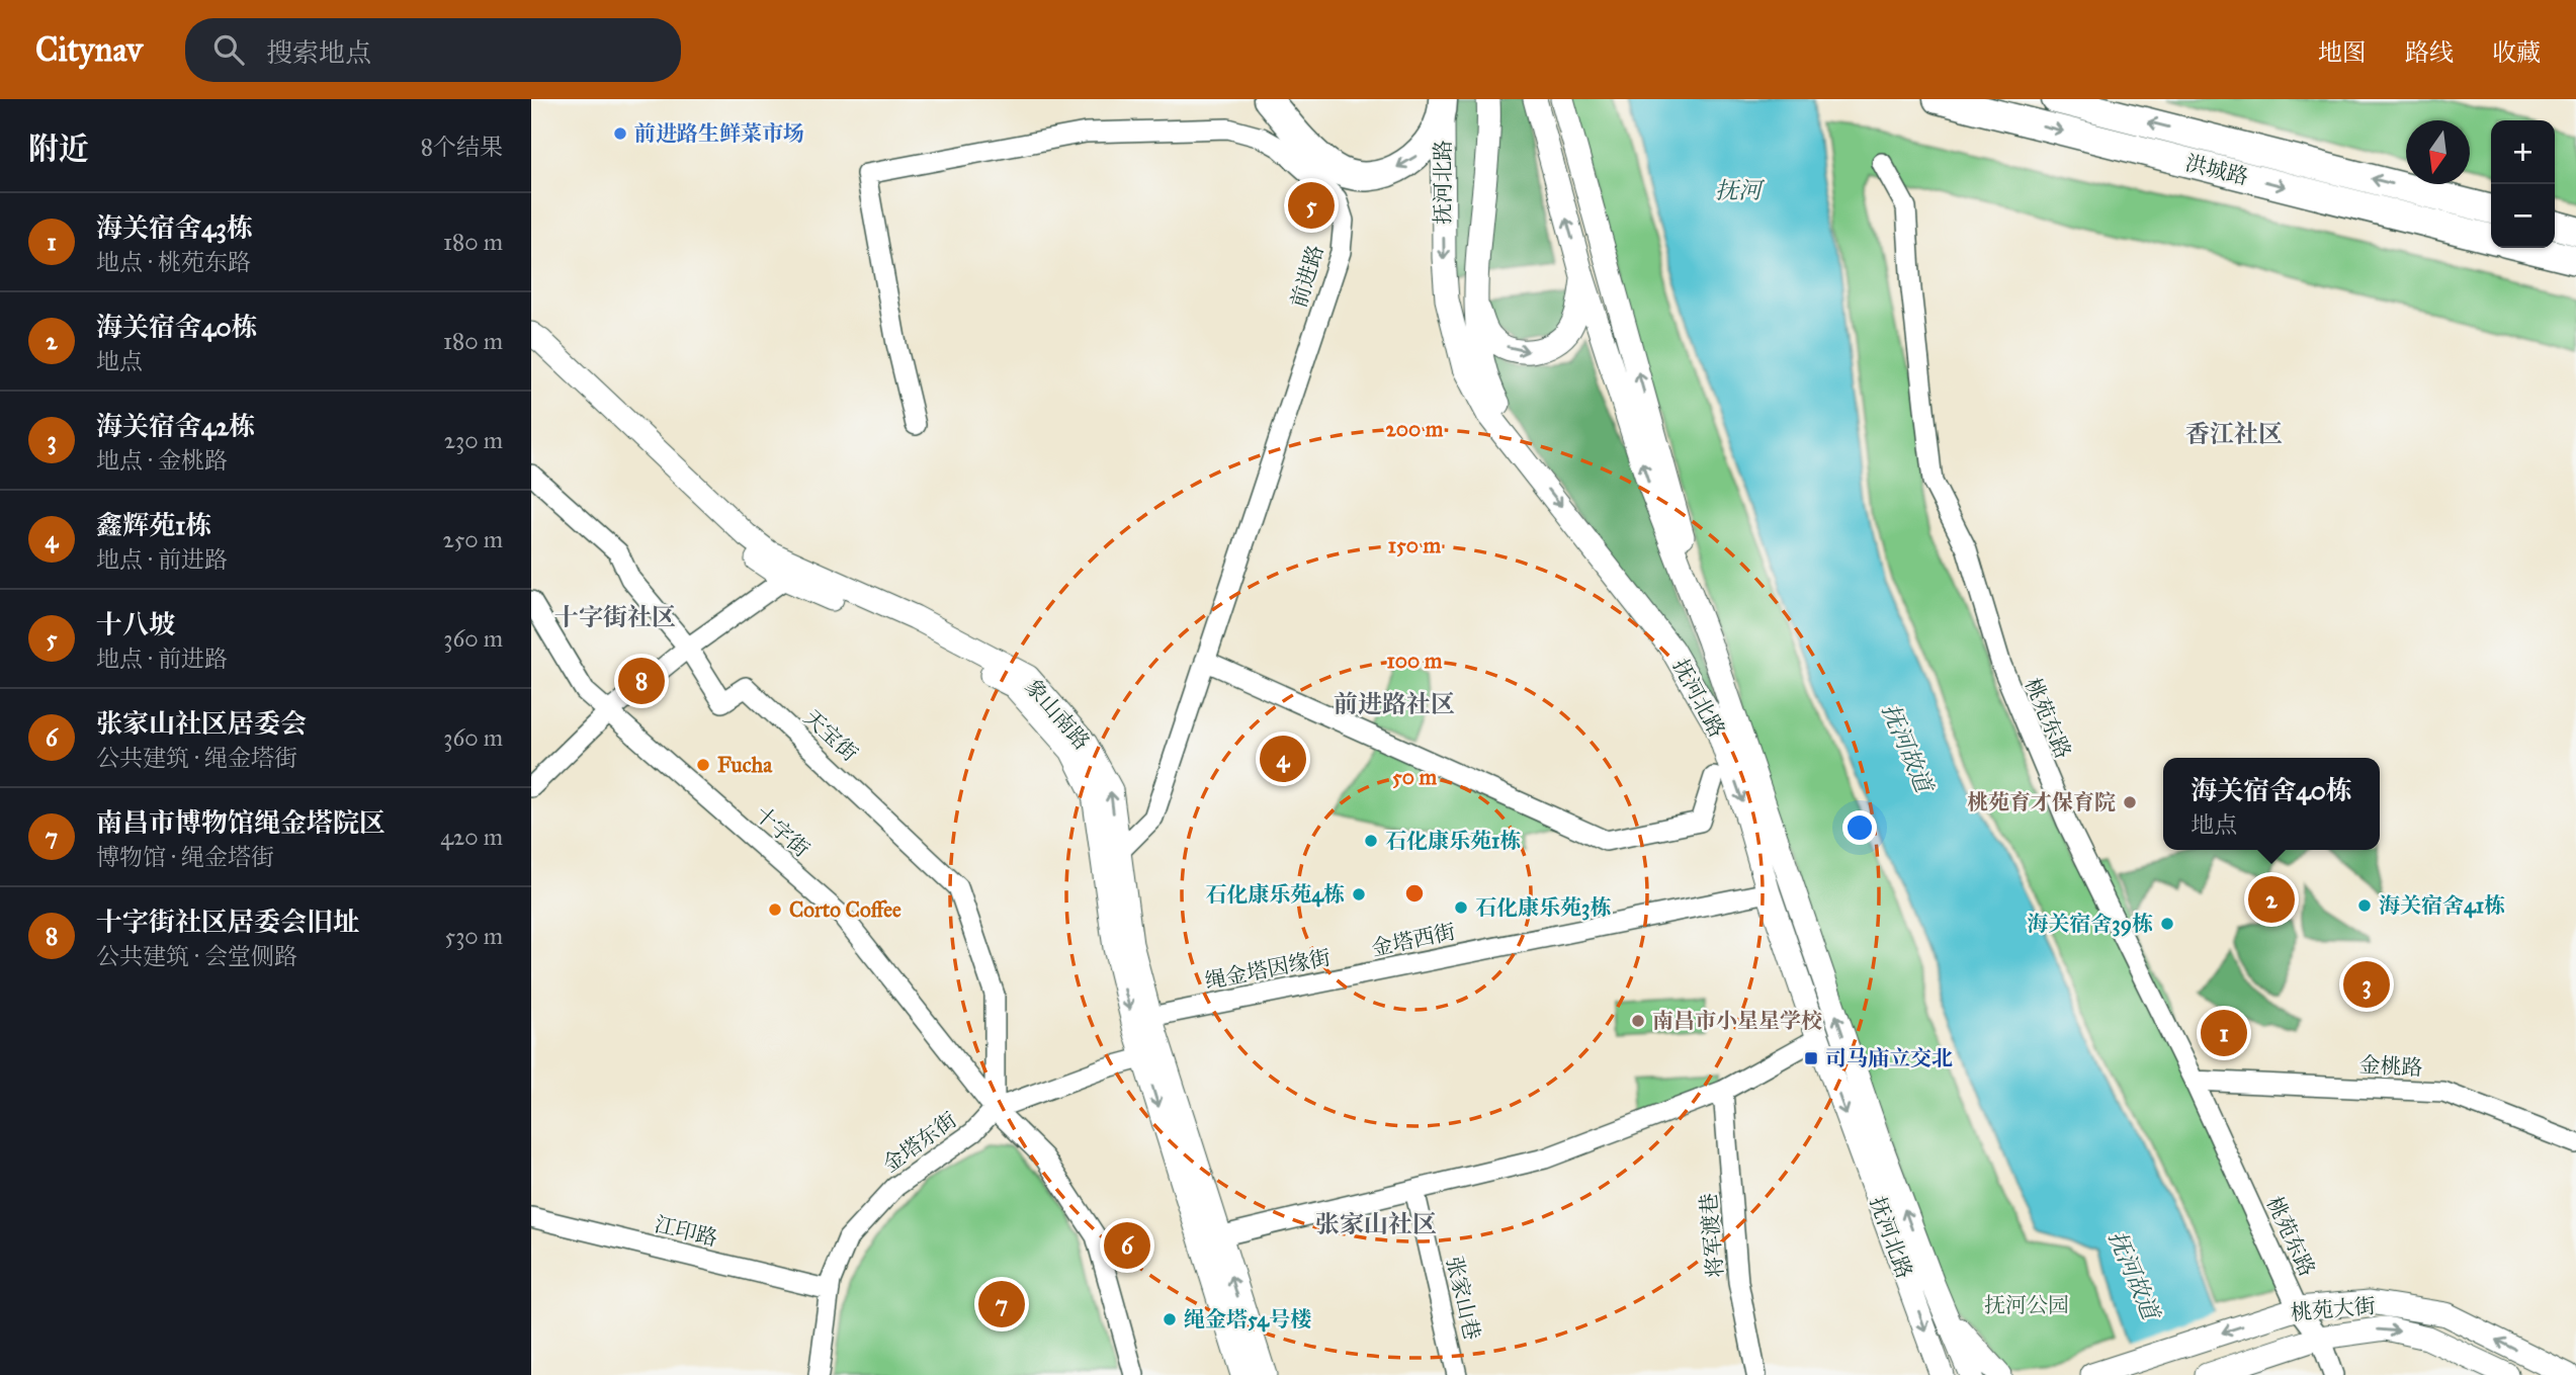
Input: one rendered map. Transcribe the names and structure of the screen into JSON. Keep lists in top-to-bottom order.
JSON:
{
  "streets": {
    "highway": ["洪城路"],
    "main road": ["抚河北路", "象山南路", "桃苑大街"],
    "street": [
      "前进路",
      "桃苑东路",
      "天宝街",
      "十字街",
      "金塔西街",
      "金桃路",
      "金塔东街",
      "江印路",
      "将军渡巷",
      "张家山巷"
    ]
  },
  "crossings": [
    ["抚河北路", "金塔西街"],
    ["前进路", "象山南路"],
    ["象山南路", "金塔西街"],
    ["象山南路", "金塔东街"],
    ["桃苑东路", "金桃路"],
    ["桃苑东路", "桃苑大街"],
    ["天宝街", "十字街"],
    ["天宝街", "金塔东街"],
    ["十字街", "金塔东街"],
    ["金塔东街", "江印路"]
  ],
  "districts": [
    "香江社区",
    "十字街社区",
    "前进路社区",
    "张家山社区"
  ],
  "water": ["抚河", "抚河故道"],
  "parks": ["抚河公园"],
  "places": {
    "other": [
      "前进路生鲜菜市场",
      "Fucha",
      "桃苑育才保育院",
      "石化康乐苑1栋",
      "石化康乐苑4栋",
      "海关宿舍41栋",
      "石化康乐苑3栋",
      "Corto Coffee",
      "海关宿舍39栋",
      "南昌市小星星学校",
      "绳金塔54号楼"
    ],
    "transit": ["司马庙立交北"]
  },
  "north": "bottom",
  "page": {
    "header": "Citynav",
    "search": "搜索地点",
    "nav": ["地图", "路线", "收藏"],
    "heading": ["附近", "8个结果"],
    "map_buttons": ["+", "−"],
    "pins": [
      "5",
      "8",
      "4",
      "2",
      "3",
      "1",
      "6",
      "7"
    ],
    "list": [
      {
        "mark": "1",
        "name": "海关宿舍43栋",
        "note": "地点 · 桃苑东路",
        "value": "180 m"
      },
      {
        "mark": "2",
        "name": "海关宿舍40栋",
        "note": "地点",
        "value": "180 m"
      },
      {
        "mark": "3",
        "name": "海关宿舍42栋",
        "note": "地点 · 金桃路",
        "value": "230 m"
      },
      {
        "mark": "4",
        "name": "鑫辉苑1栋",
        "note": "地点 · 前进路",
        "value": "250 m"
      },
      {
        "mark": "5",
        "name": "十八坡",
        "note": "地点 · 前进路",
        "value": "360 m"
      },
      {
        "mark": "6",
        "name": "张家山社区居委会",
        "note": "公共建筑 · 绳金塔街",
        "value": "360 m"
      },
      {
        "mark": "7",
        "name": "南昌市博物馆绳金塔院区",
        "note": "博物馆 · 绳金塔街",
        "value": "420 m"
      },
      {
        "mark": "8",
        "name": "十字街社区居委会旧址",
        "note": "公共建筑 · 会堂侧路",
        "value": "530 m"
      }
    ],
    "popup": ["海关宿舍40栋", "地点"]
  },
  "rings": [
    "200 m",
    "150 m",
    "100 m",
    "50 m"
  ]
}
